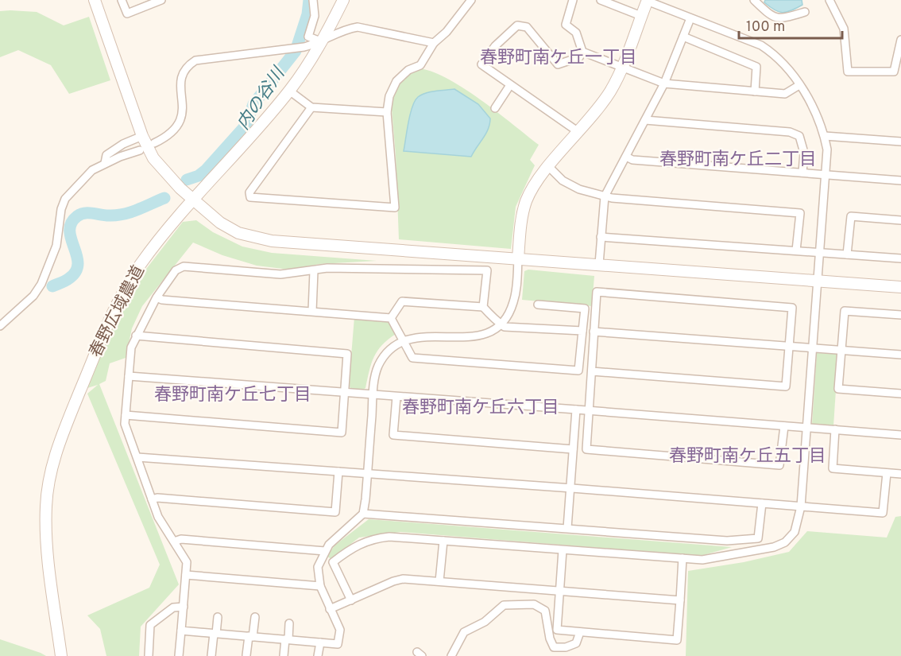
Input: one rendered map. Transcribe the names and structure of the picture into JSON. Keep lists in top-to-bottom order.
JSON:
{
  "streets": {
    "street": ["春野広域農道"]
  },
  "districts": [
    "春野町南ケ丘一丁目",
    "春野町南ケ丘二丁目",
    "春野町南ケ丘七丁目",
    "春野町南ケ丘六丁目",
    "春野町南ケ丘五丁目"
  ],
  "water": ["内の谷川"],
  "scale_bar": "100 m"
}
